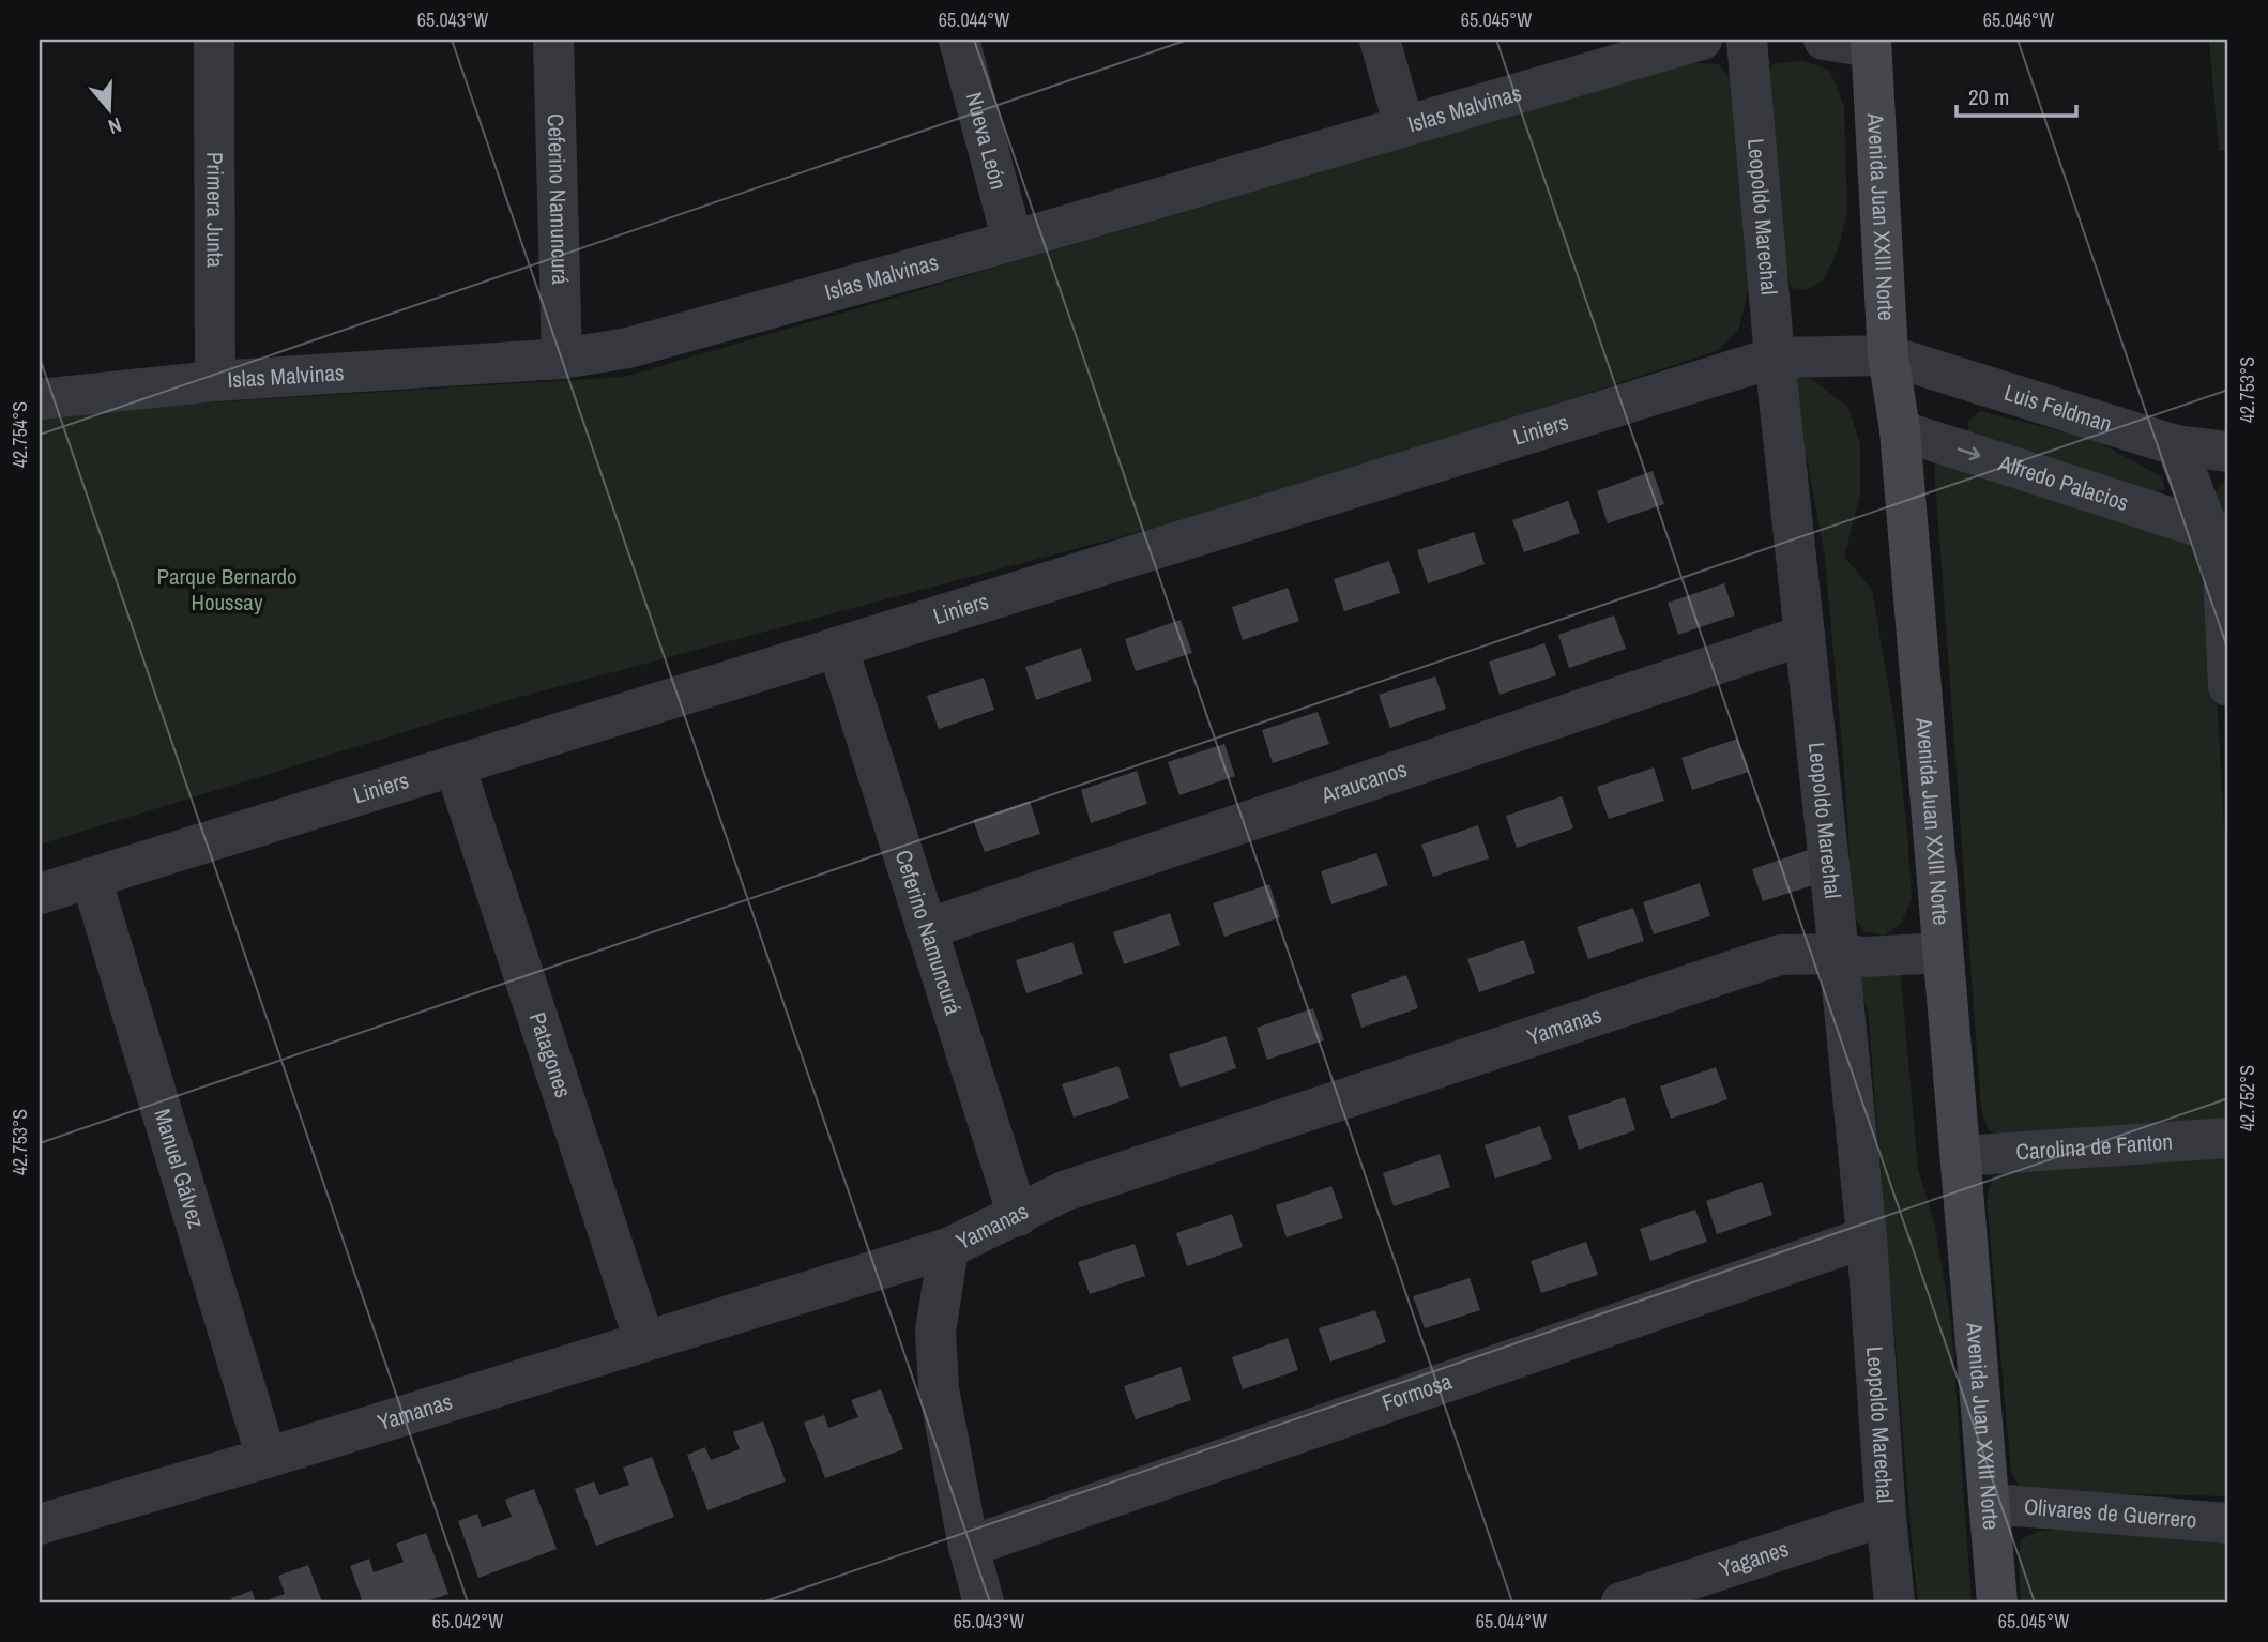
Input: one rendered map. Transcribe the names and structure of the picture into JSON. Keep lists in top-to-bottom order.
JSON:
{
  "streets": {
    "street": [
      "Islas Malvinas",
      "Nueva León",
      "Ceferino Namuncurá",
      "Primera Junta",
      "Avenida Juan XXIII Norte",
      "Leopoldo Marechal",
      "Luis Feldman",
      "Liniers",
      "Alfredo Palacios",
      "Araucanos",
      "Yamanas",
      "Patagones",
      "Carolina de Fanton",
      "Manuel Gálvez",
      "Formosa",
      "Olivares de Guerrero",
      "Yaganes"
    ]
  },
  "crossings": [
    ["Islas Malvinas", "Nueva León"],
    ["Islas Malvinas", "Ceferino Namuncurá"],
    ["Islas Malvinas", "Primera Junta"],
    ["Ceferino Namuncurá", "Liniers"],
    ["Ceferino Namuncurá", "Araucanos"],
    ["Ceferino Namuncurá", "Yamanas"],
    ["Avenida Juan XXIII Norte", "Luis Feldman"],
    ["Avenida Juan XXIII Norte", "Liniers"],
    ["Avenida Juan XXIII Norte", "Alfredo Palacios"],
    ["Avenida Juan XXIII Norte", "Yamanas"],
    ["Avenida Juan XXIII Norte", "Carolina de Fanton"],
    ["Avenida Juan XXIII Norte", "Olivares de Guerrero"],
    ["Leopoldo Marechal", "Liniers"],
    ["Leopoldo Marechal", "Araucanos"],
    ["Leopoldo Marechal", "Yamanas"],
    ["Leopoldo Marechal", "Formosa"],
    ["Leopoldo Marechal", "Yaganes"],
    ["Luis Feldman", "Liniers"],
    ["Liniers", "Patagones"],
    ["Liniers", "Manuel Gálvez"],
    ["Yamanas", "Patagones"],
    ["Yamanas", "Manuel Gálvez"]
  ],
  "one_way": ["Alfredo Palacios"],
  "parks": ["Parque Bernardo Houssay"],
  "scale_bar": "20 m",
  "north": "bottom",
  "coordinates": [
    "65.043°W",
    "65.044°W",
    "65.045°W",
    "65.046°W",
    "42.753°S",
    "42.754°S",
    "42.752°S",
    "65.042°W"
  ]
}
